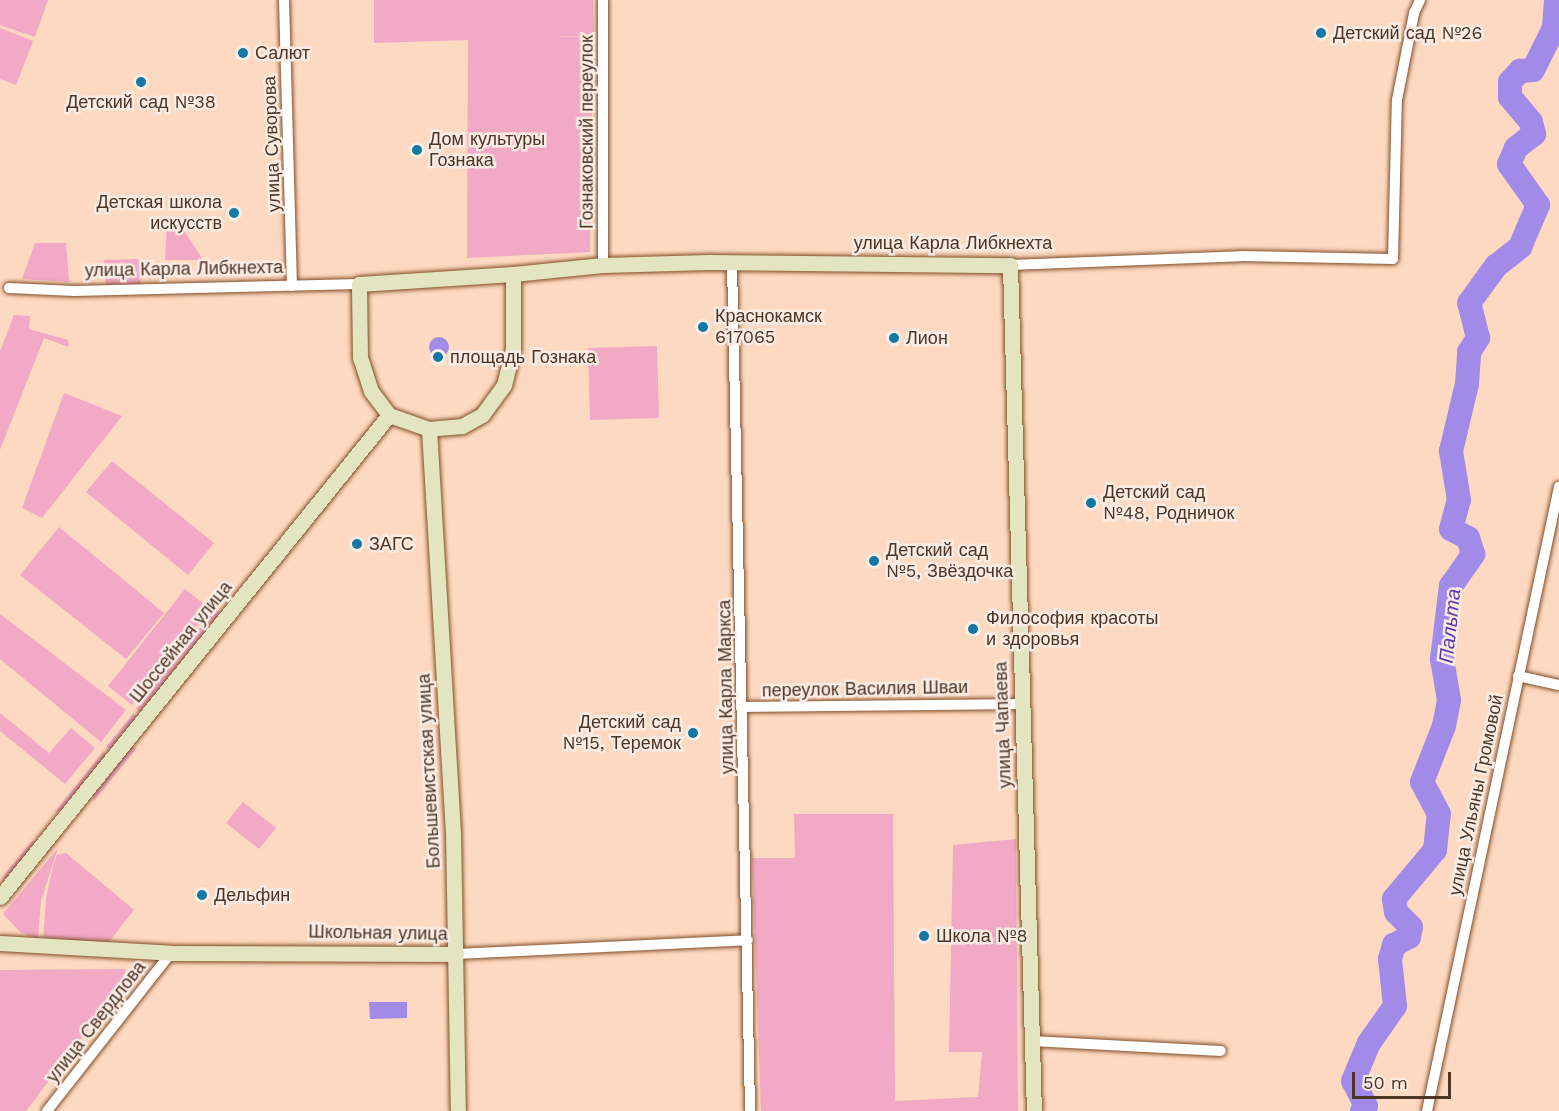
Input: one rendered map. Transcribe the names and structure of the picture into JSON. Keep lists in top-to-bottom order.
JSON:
{
  "streets": {
    "street": [
      "Гознаковский переулок",
      "улица Суворова",
      "улица Карла Либкнехта",
      "Шоссейная улица",
      "улица Карла Маркса",
      "переулок Василия Шваи",
      "улица Чапаева",
      "Большевистская улица",
      "улица Ульяны Громовой",
      "Школьная улица",
      "улица Свердлова"
    ]
  },
  "crossings": [
    ["Гознаковский переулок", "улица Карла Либкнехта"],
    ["улица Суворова", "улица Карла Либкнехта"],
    ["улица Карла Либкнехта", "Шоссейная улица"],
    ["улица Карла Либкнехта", "улица Карла Маркса"],
    ["улица Карла Либкнехта", "улица Чапаева"],
    ["улица Карла Либкнехта", "Большевистская улица"],
    ["Шоссейная улица", "Большевистская улица"],
    ["улица Карла Маркса", "переулок Василия Шваи"],
    ["улица Карла Маркса", "Школьная улица"],
    ["переулок Василия Шваи", "улица Чапаева"],
    ["Большевистская улица", "Школьная улица"],
    ["Школьная улица", "улица Свердлова"]
  ],
  "water": ["Пальта"],
  "places": [
    "Детский сад №26",
    "Салют",
    "Детский сад №38",
    "Дом культуры Гознака",
    "Детская школа искусств",
    "Краснокамск 617065",
    "Лион",
    "площадь Гознака",
    "Детский сад №48, Родничок",
    "ЗАГС",
    "Детский сад №5, Звёздочка",
    "Философия красоты и здоровья",
    "Детский сад №15, Теремок",
    "Дельфин",
    "Школа №8"
  ],
  "scale_bar": "50 m"
}
